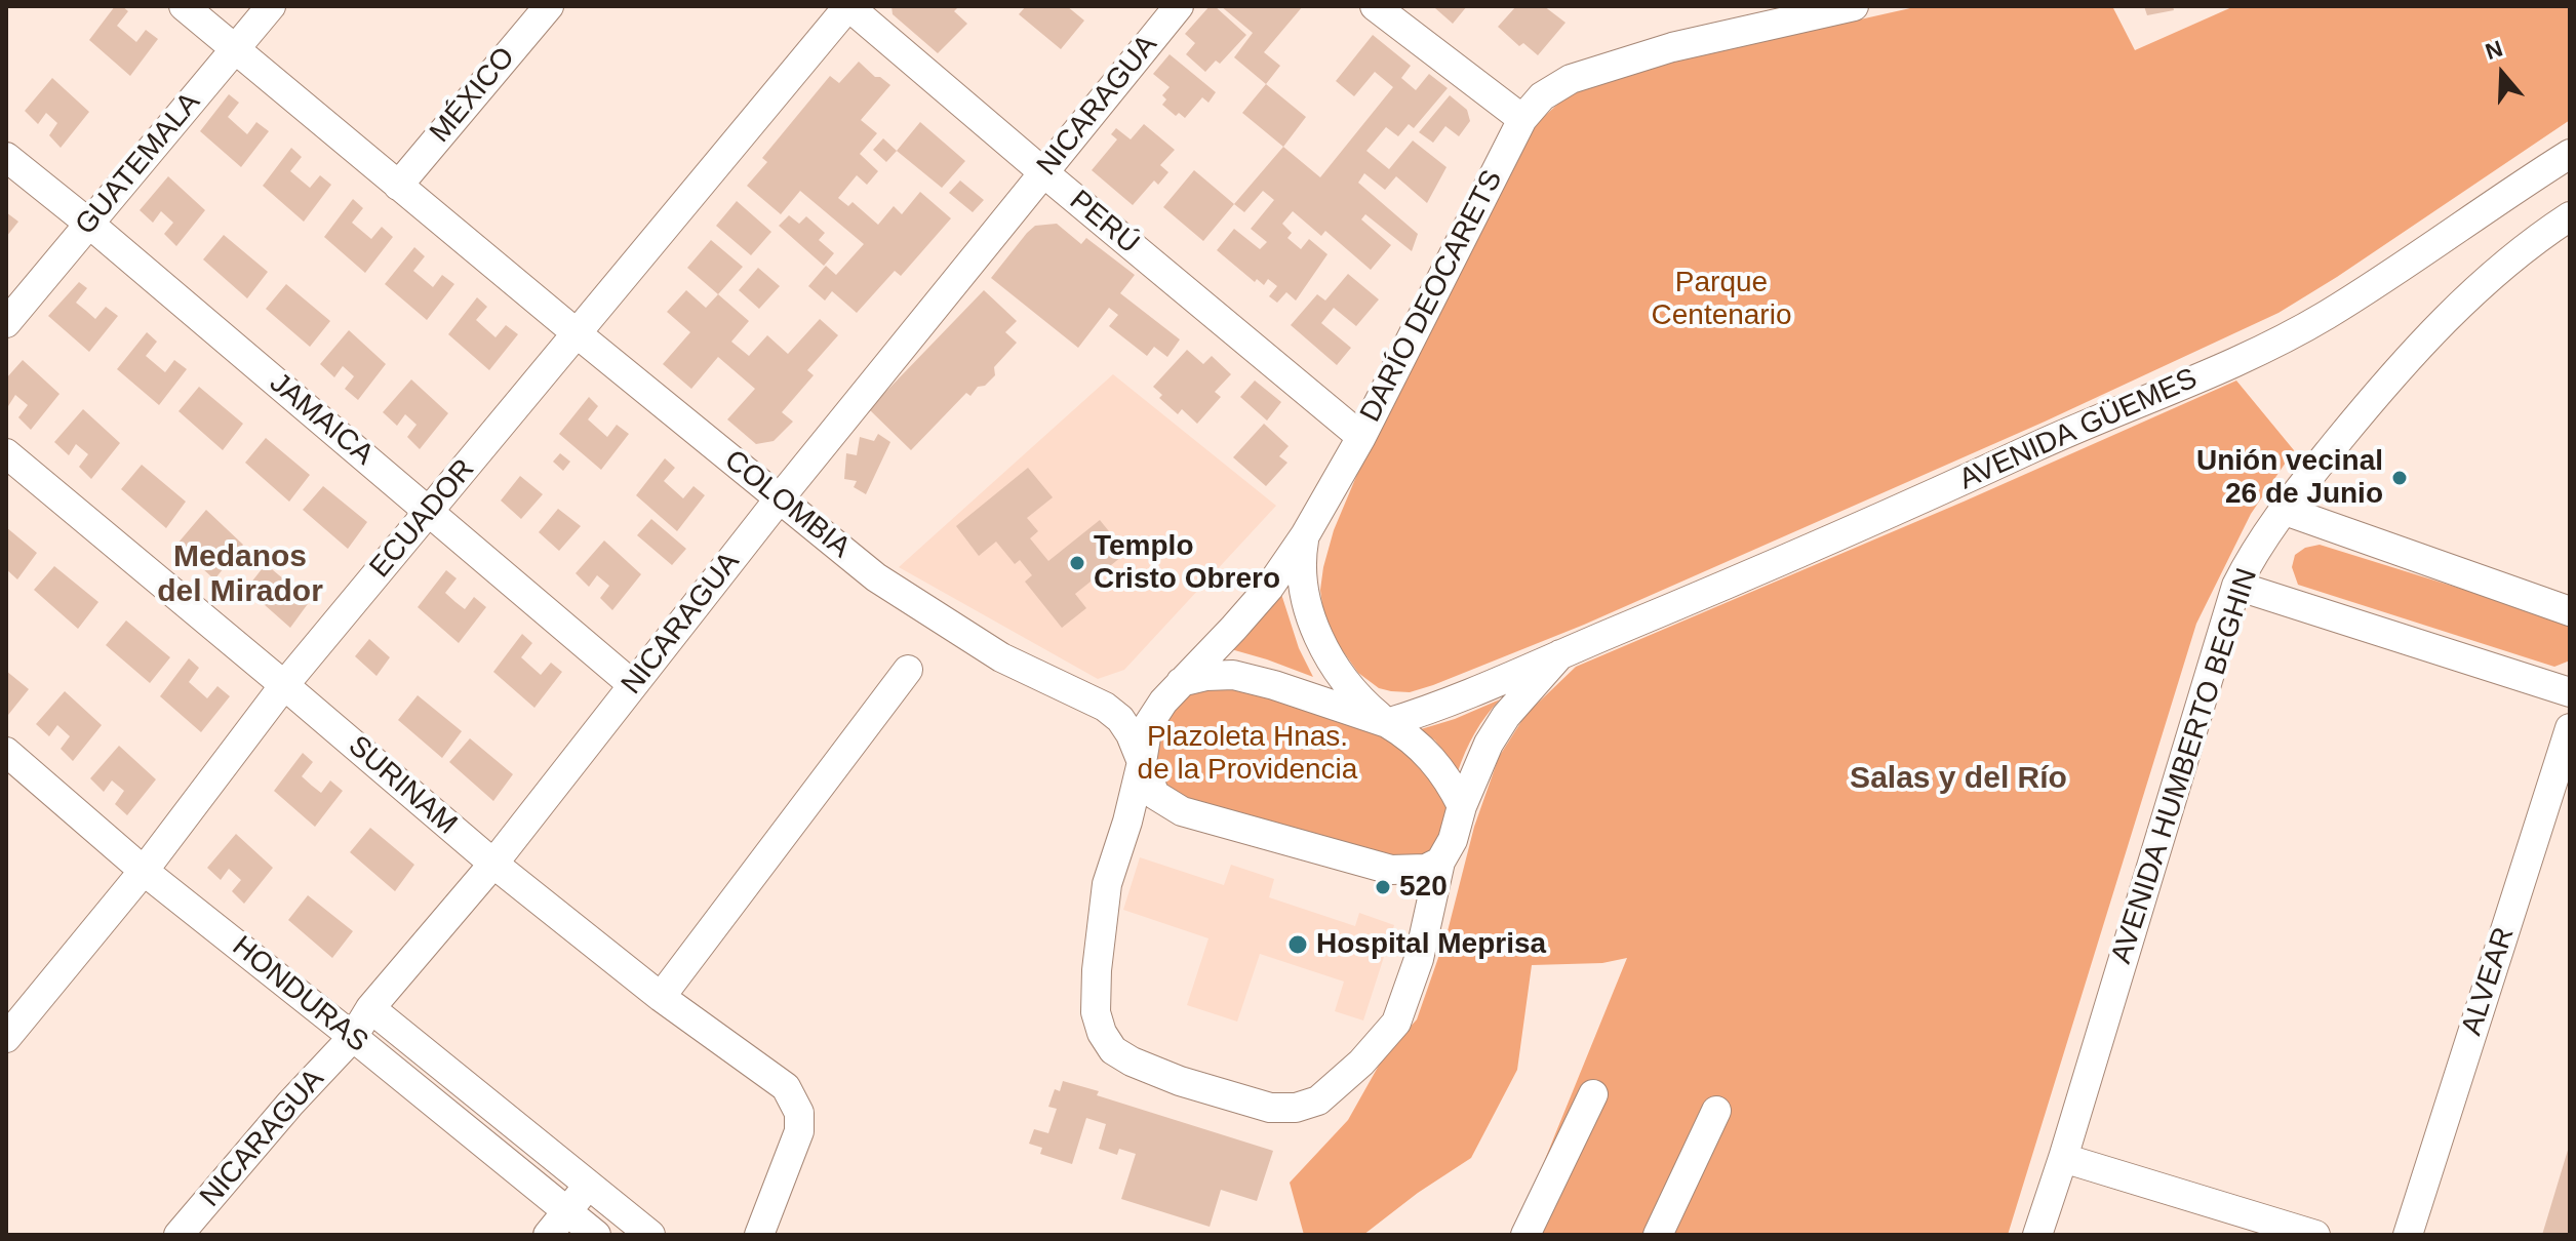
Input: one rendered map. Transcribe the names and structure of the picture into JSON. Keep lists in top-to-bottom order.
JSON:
{
  "streets": {
    "street": [
      "MÉXICO",
      "NICARAGUA",
      "GUATEMALA",
      "PERÚ",
      "DARÍO DEOCARETS",
      "JAMAICA",
      "AVENIDA GÜEMES",
      "COLOMBIA",
      "ECUADOR",
      "AVENIDA HUMBERTO BEGHIN",
      "SURINAM",
      "ALVEAR",
      "HONDURAS"
    ]
  },
  "crossings": [
    ["MÉXICO", "COLOMBIA"],
    ["NICARAGUA", "PERÚ"],
    ["NICARAGUA", "JAMAICA"],
    ["NICARAGUA", "COLOMBIA"],
    ["NICARAGUA", "SURINAM"],
    ["NICARAGUA", "HONDURAS"],
    ["GUATEMALA", "JAMAICA"],
    ["GUATEMALA", "COLOMBIA"],
    ["PERÚ", "DARÍO DEOCARETS"],
    ["PERÚ", "ECUADOR"],
    ["DARÍO DEOCARETS", "AVENIDA GÜEMES"],
    ["DARÍO DEOCARETS", "COLOMBIA"],
    ["JAMAICA", "ECUADOR"],
    ["COLOMBIA", "ECUADOR"],
    ["ECUADOR", "SURINAM"],
    ["ECUADOR", "HONDURAS"]
  ],
  "districts": ["Medanos del Mirador", "Salas y del Río"],
  "parks": ["Parque Centenario", "Plazoleta Hnas. de la Providencia"],
  "places": [
    "Unión vecinal 26 de Junio",
    "Templo Cristo Obrero",
    "520",
    "Hospital Meprisa"
  ],
  "north": "top"
}
